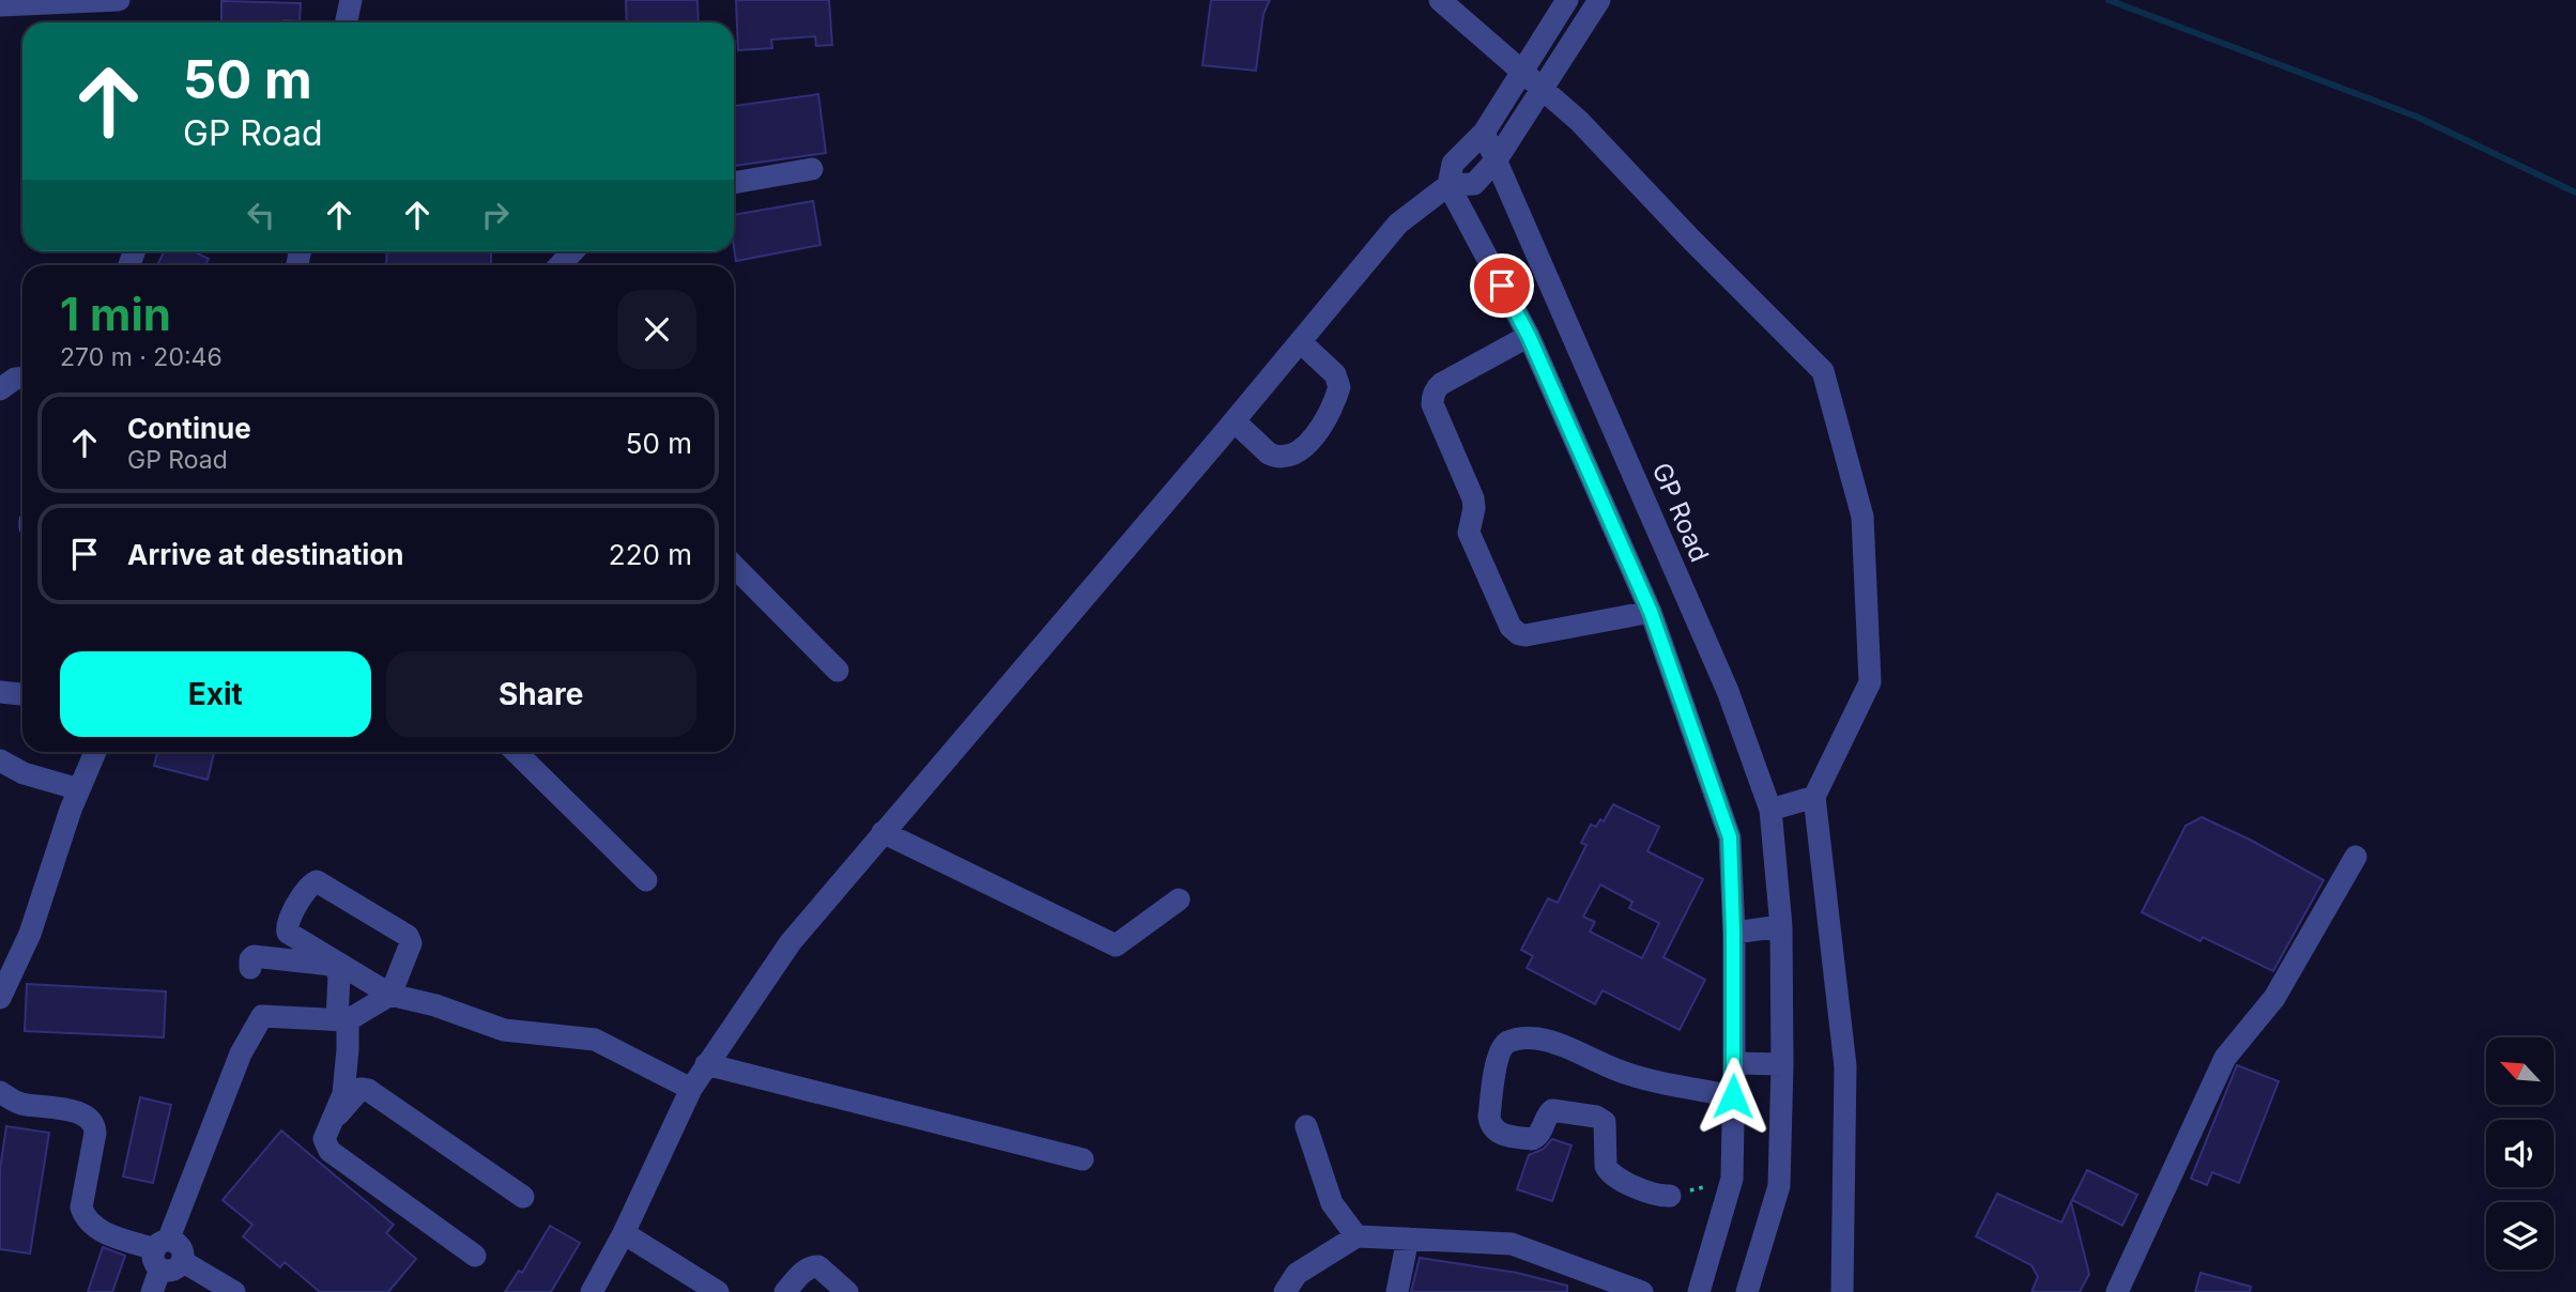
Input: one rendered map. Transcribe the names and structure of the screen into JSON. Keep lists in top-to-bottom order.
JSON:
{
  "streets": {
    "street": ["GP Road"]
  },
  "north": "top left",
  "page": {
    "turn": ["50 m", "GP Road"],
    "heading": ["1 min", "270 m · 20:46"],
    "list": [
      {
        "name": "Continue",
        "note": "GP Road",
        "value": "50 m"
      },
      {
        "name": "Arrive at destination",
        "value": "220 m"
      }
    ],
    "buttons": ["Exit", "Share"]
  }
}
